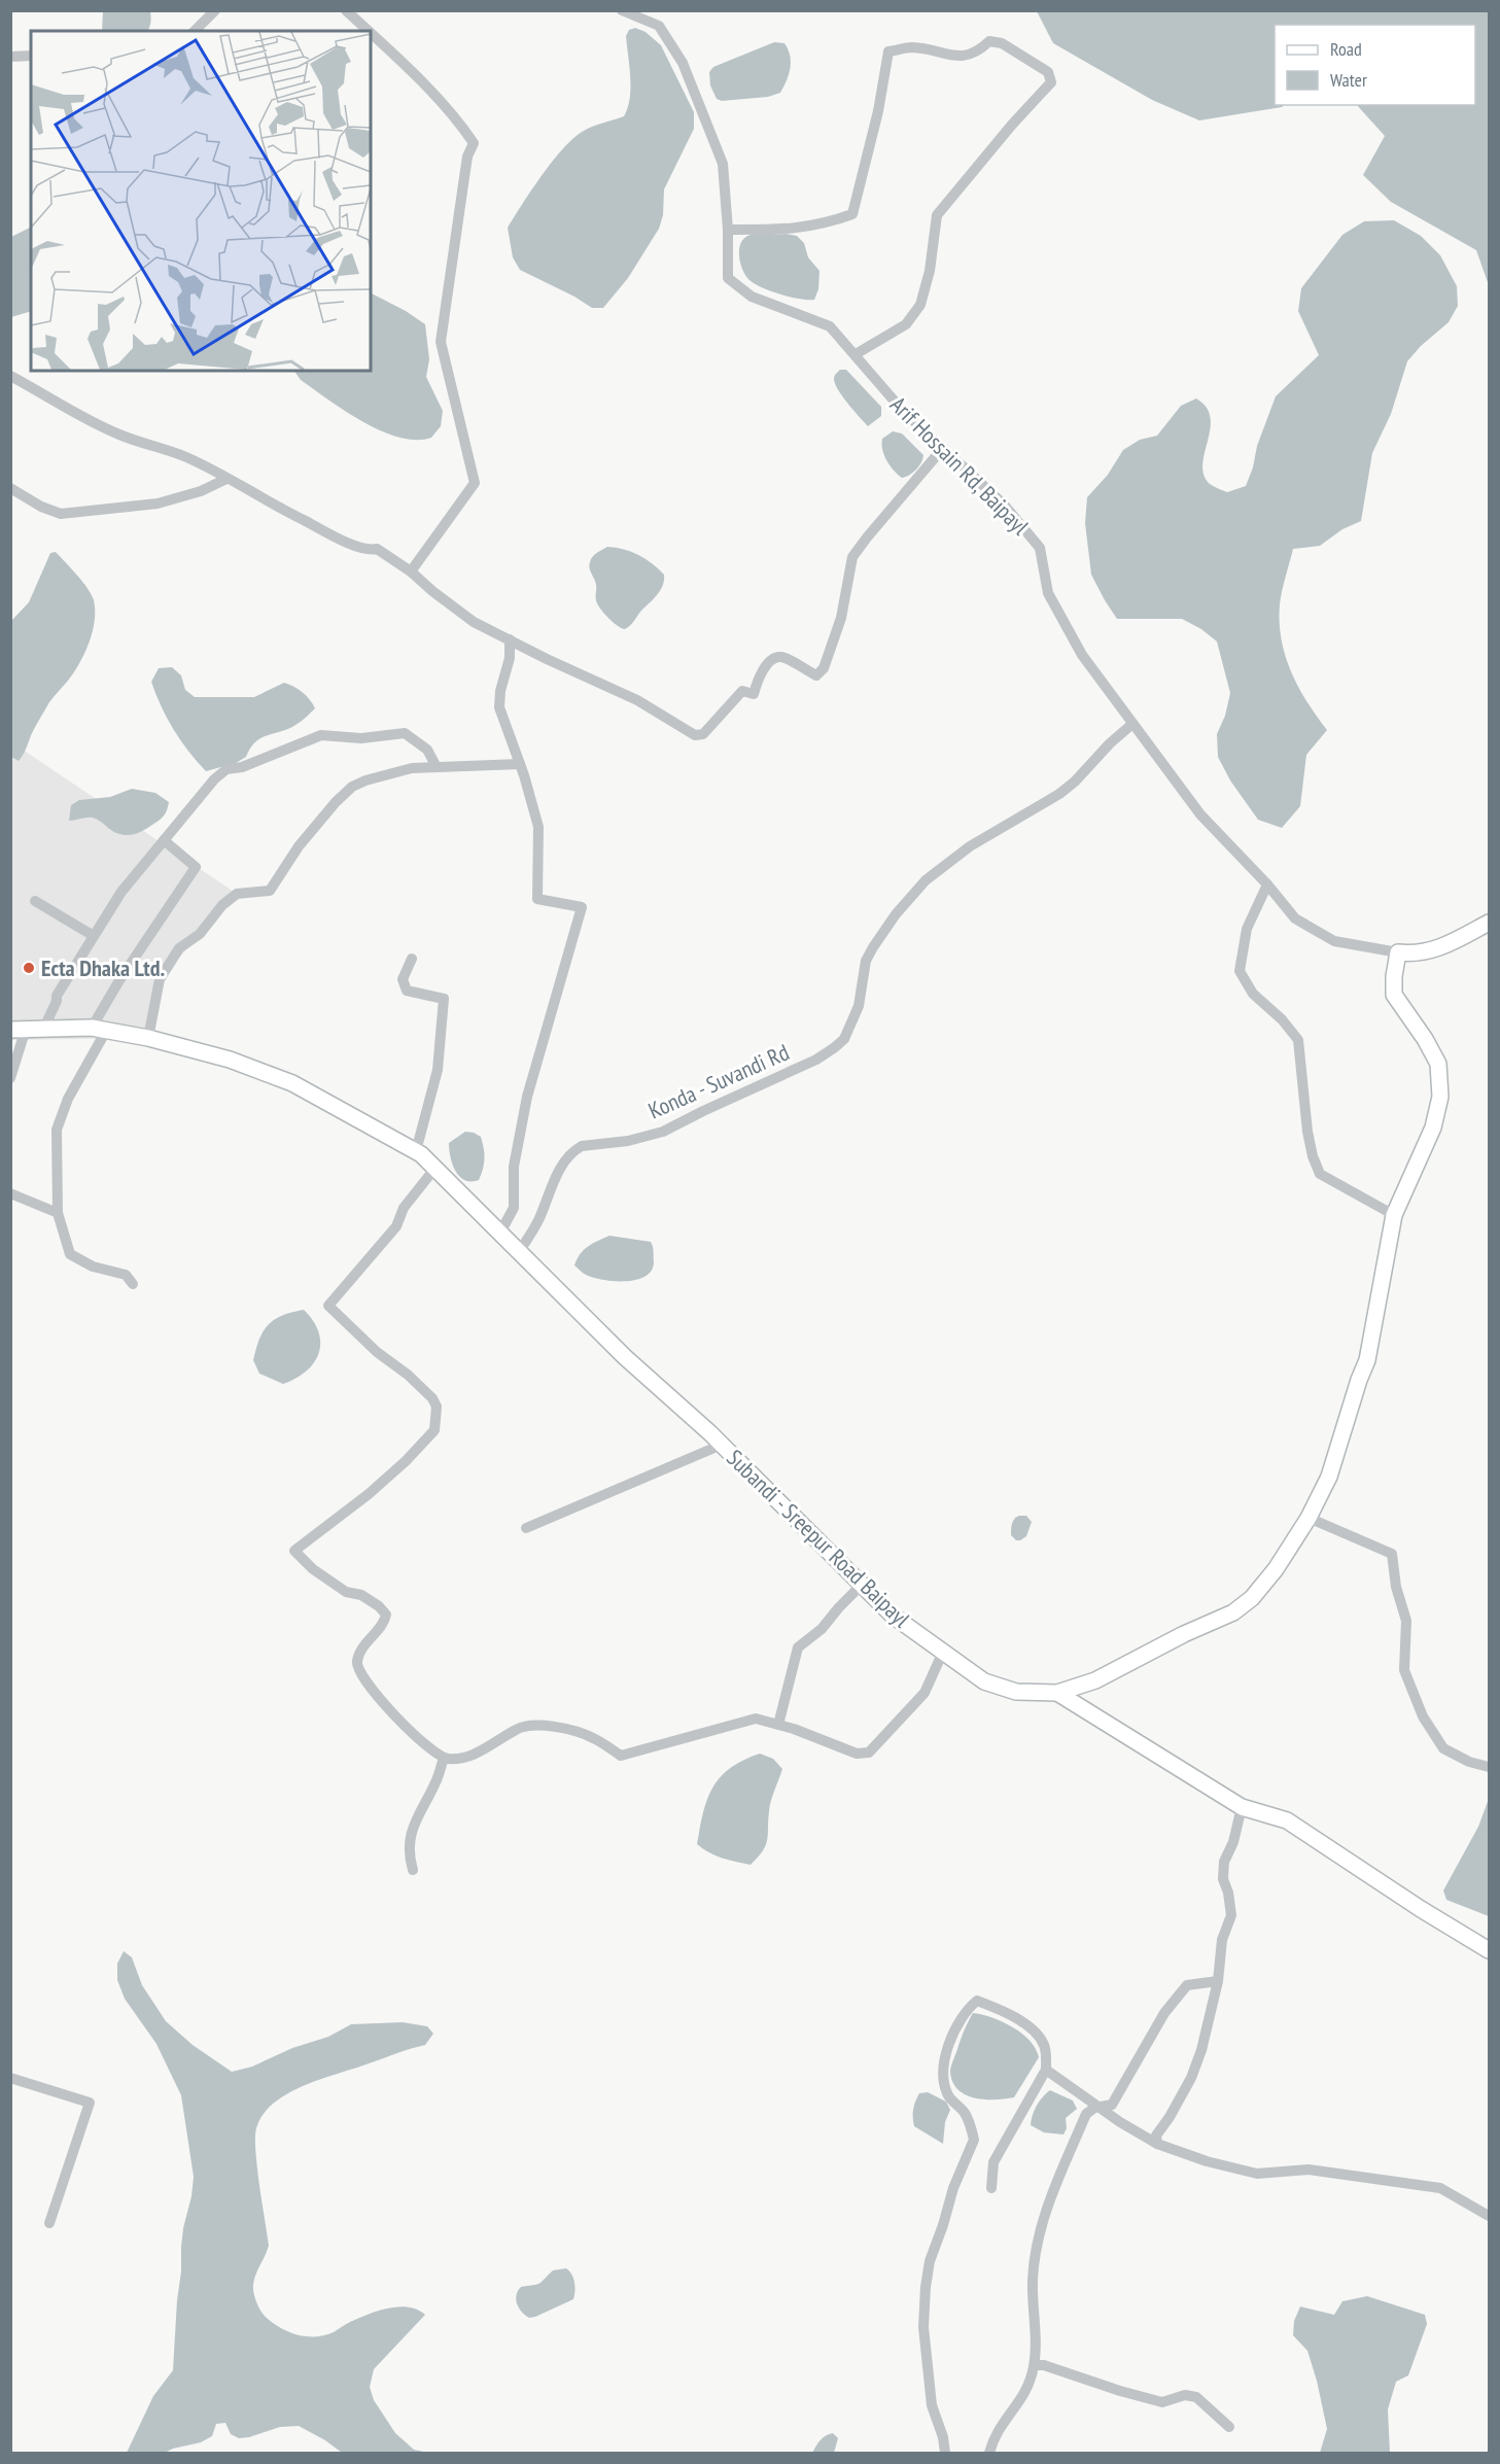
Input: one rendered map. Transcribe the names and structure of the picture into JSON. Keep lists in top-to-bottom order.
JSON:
{
  "streets": {
    "street": ["Arif Hossain Rd, Baipayl", "Konda - Suvandi Rd", "Subandi - Sreepur Road Baipayl"]
  },
  "crossings": [
    ["Arif Hossain Rd, Baipayl", "Konda - Suvandi Rd"],
    ["Arif Hossain Rd, Baipayl", "Subandi - Sreepur Road Baipayl"],
    ["Konda - Suvandi Rd", "Subandi - Sreepur Road Baipayl"]
  ],
  "places": ["Ecta Dhaka Ltd."],
  "legend": ["Road", "Water"]
}
